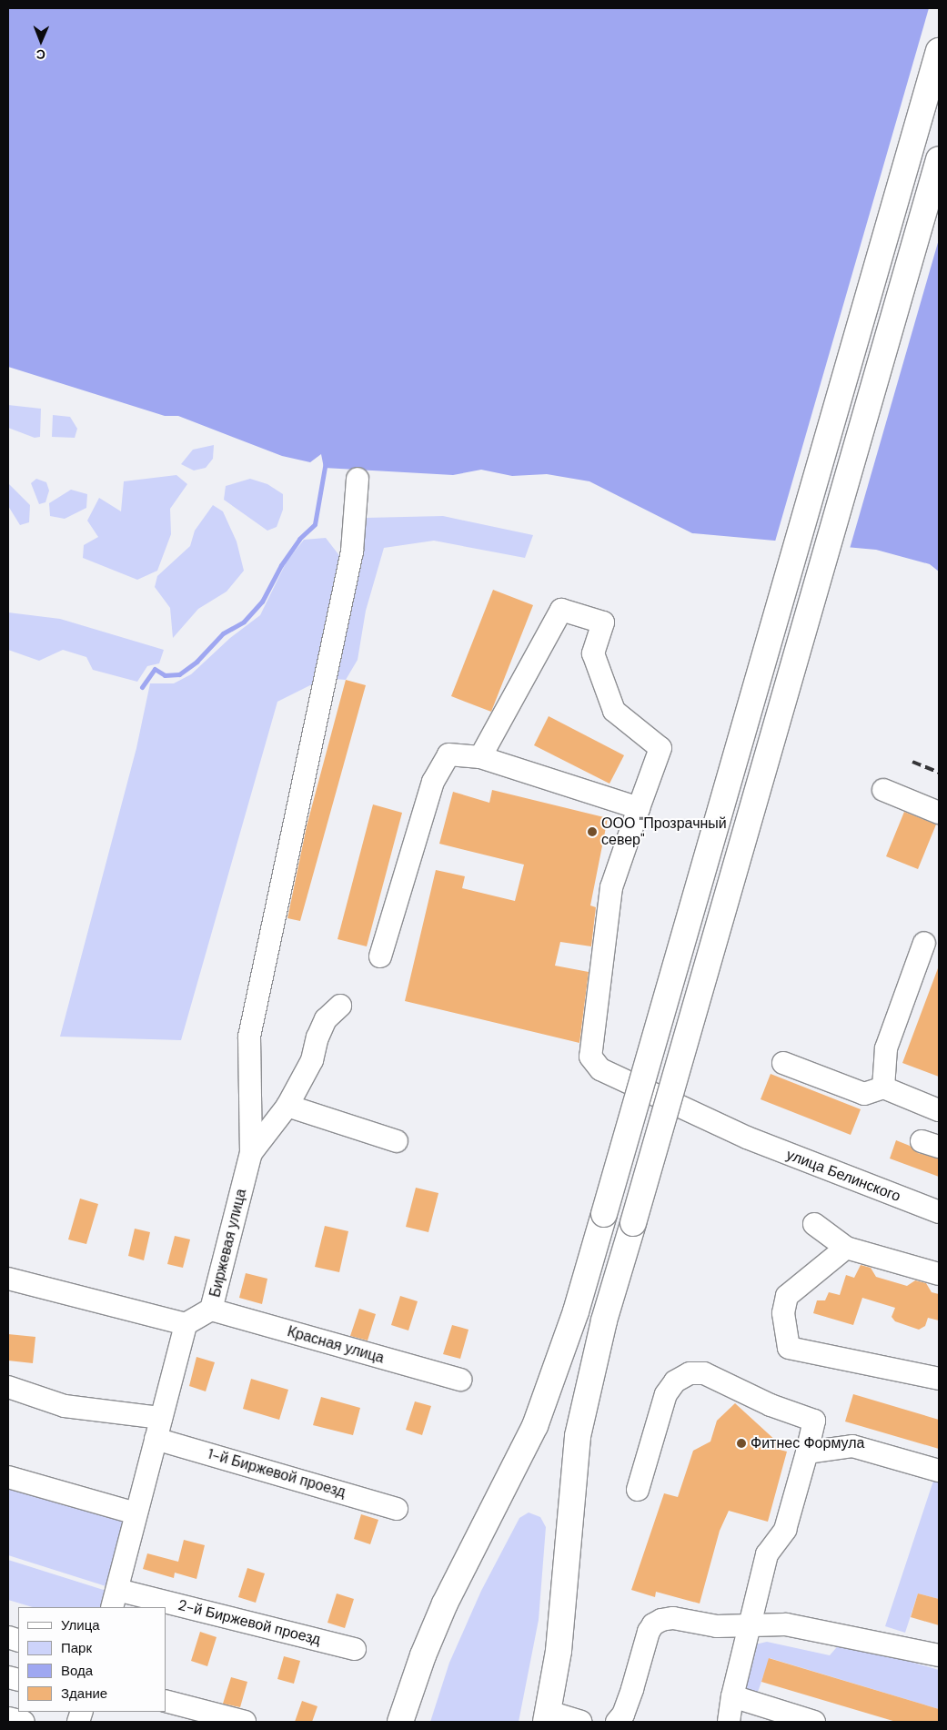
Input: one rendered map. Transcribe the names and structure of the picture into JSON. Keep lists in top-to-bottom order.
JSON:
{
  "streets": {
    "street": [
      "улица Белинского",
      "Биржевая улица",
      "Красная улица",
      "1-й Биржевой проезд",
      "2-й Биржевой проезд"
    ]
  },
  "crossings": [
    ["Биржевая улица", "Красная улица"]
  ],
  "places": ["ООО \"Прозрачный север\"", "Фитнес Формула"],
  "legend": [
    "Улица",
    "Парк",
    "Вода",
    "Здание"
  ],
  "north": "bottom"
}
